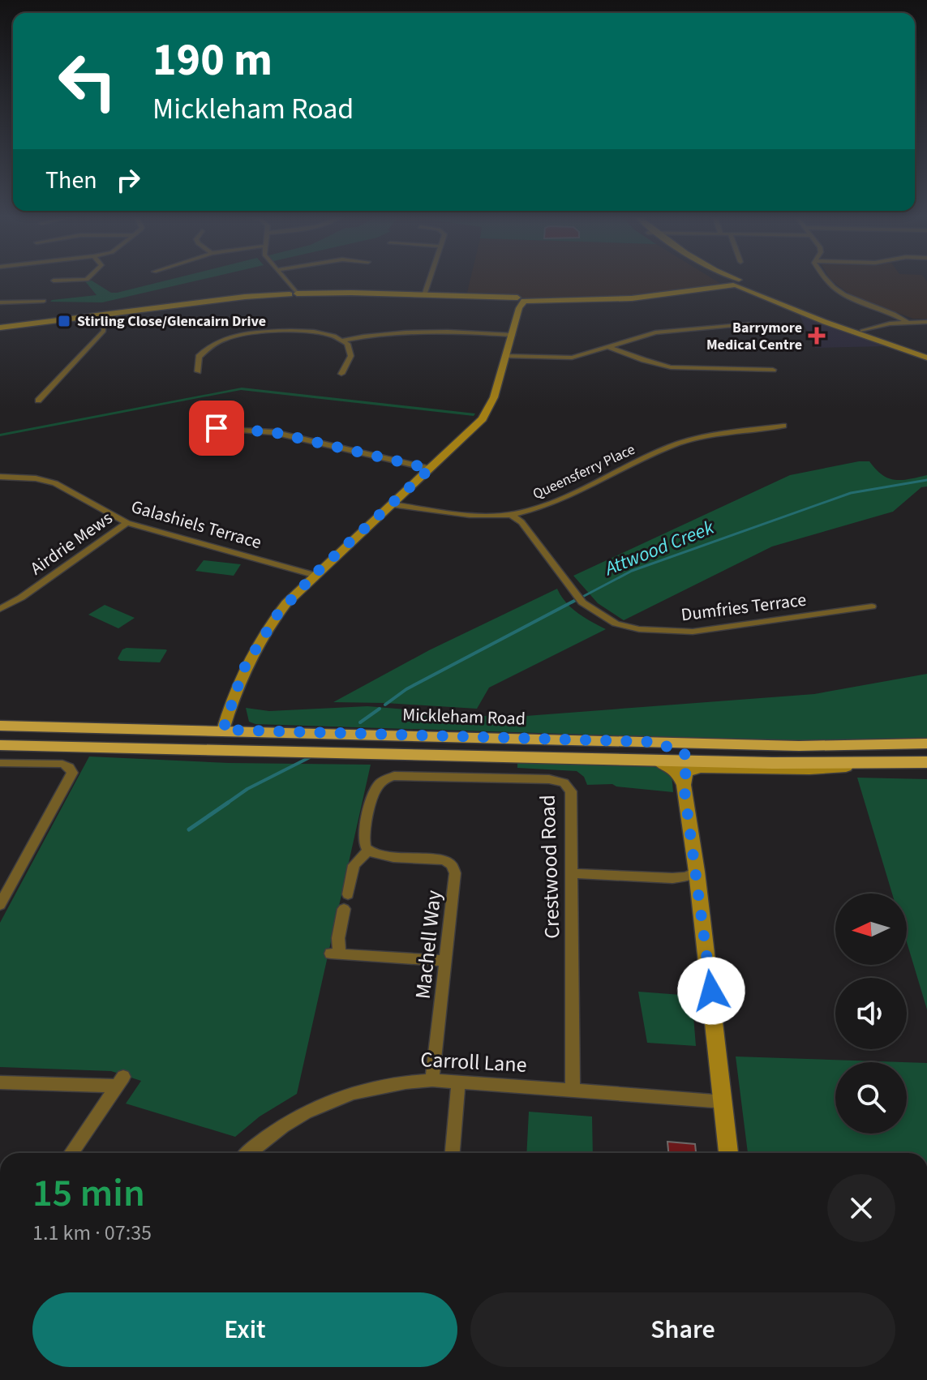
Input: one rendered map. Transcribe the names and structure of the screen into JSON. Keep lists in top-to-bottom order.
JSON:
{
  "streets": {
    "main road": ["Mickleham Road"],
    "street": [
      "Queensferry Place",
      "Galashiels Terrace",
      "Airdrie Mews",
      "Dumfries Terrace",
      "Crestwood Road",
      "Machell Way",
      "Carroll Lane"
    ]
  },
  "crossings": [
    ["Queensferry Place", "Dumfries Terrace"],
    ["Galashiels Terrace", "Airdrie Mews"],
    ["Crestwood Road", "Machell Way"],
    ["Crestwood Road", "Carroll Lane"],
    ["Machell Way", "Carroll Lane"]
  ],
  "water": ["Attwood Creek"],
  "places": {
    "transit": ["Stirling Close/Glencairn Drive"],
    "health": ["Barrymore Medical Centre"]
  },
  "north": "left",
  "page": {
    "turn": ["190 m", "Mickleham Road"],
    "then": "Then",
    "heading": ["15 min", "1.1 km · 07:35"],
    "buttons": ["Exit", "Share"]
  }
}
